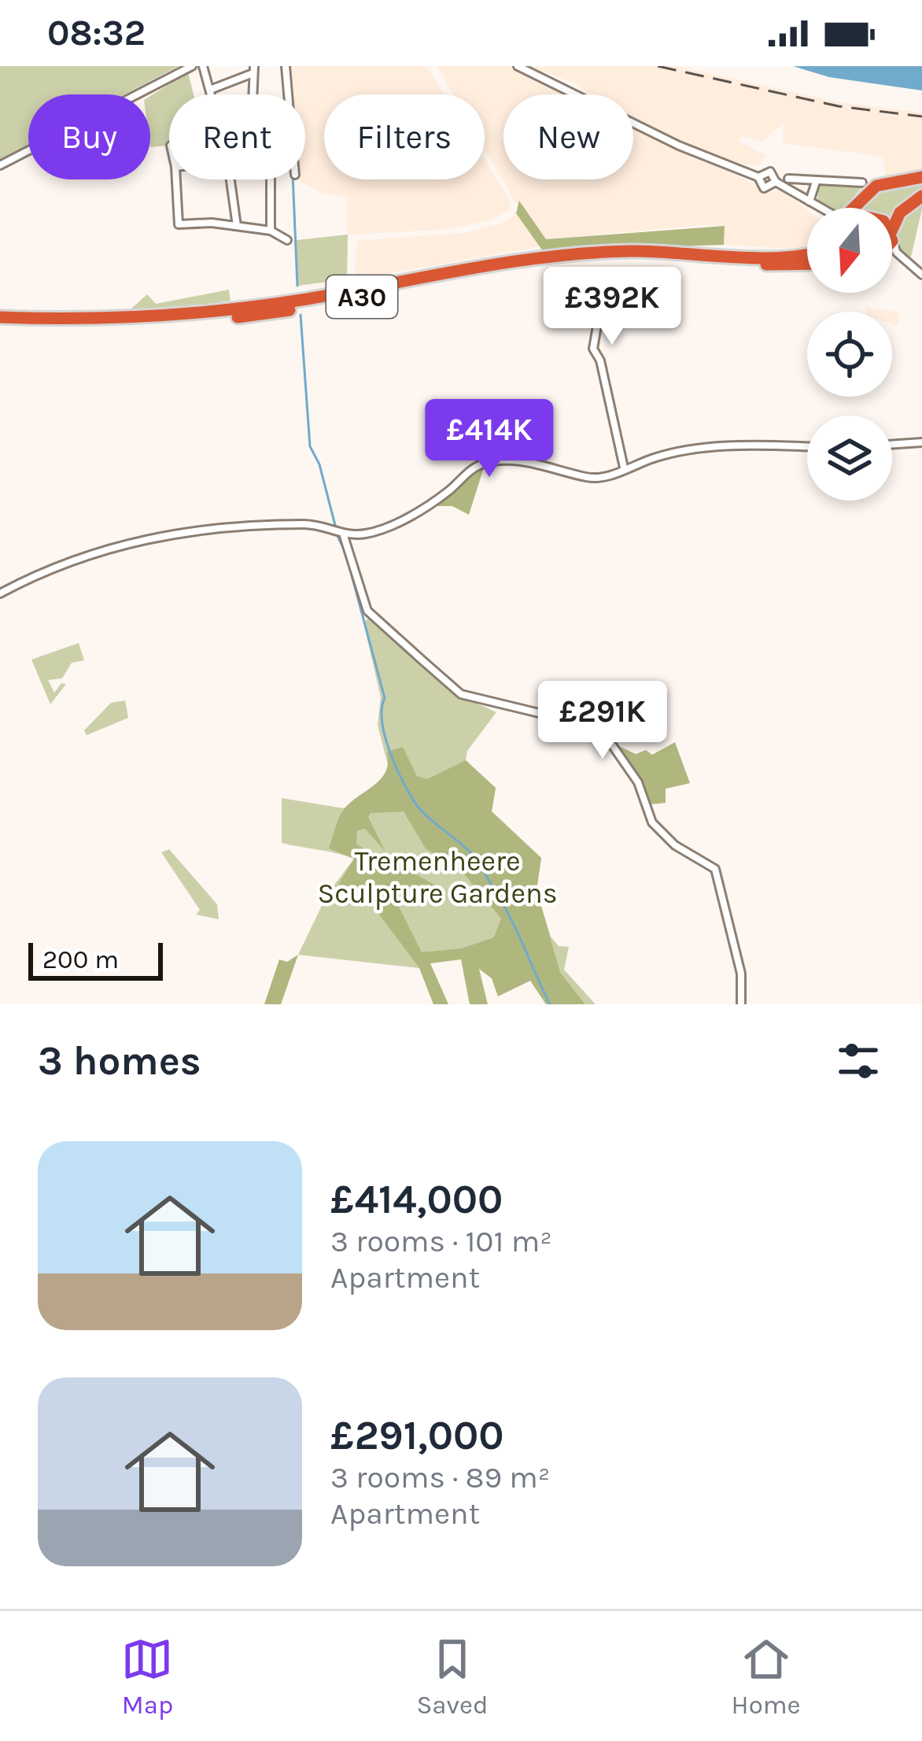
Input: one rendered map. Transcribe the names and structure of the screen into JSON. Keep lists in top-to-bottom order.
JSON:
{
  "streets": {
    "highway": ["A30"]
  },
  "parks": ["Tremenheere Sculpture Gardens"],
  "scale_bar": "200 m",
  "north": "bottom",
  "page": {
    "status": "08:32",
    "chip": [
      "Buy",
      "Rent",
      "Filters",
      "New"
    ],
    "price": ["£392K", "£414K", "£291K"],
    "scale": "200 m",
    "heading": "3 homes",
    "list": [
      {
        "name": "£414,000",
        "note": "3 rooms · 101 m² · Apartment"
      },
      {
        "name": "£291,000",
        "note": "3 rooms · 89 m² · Apartment"
      }
    ],
    "tabs": ["Map", "Saved", "Home"]
  }
}
